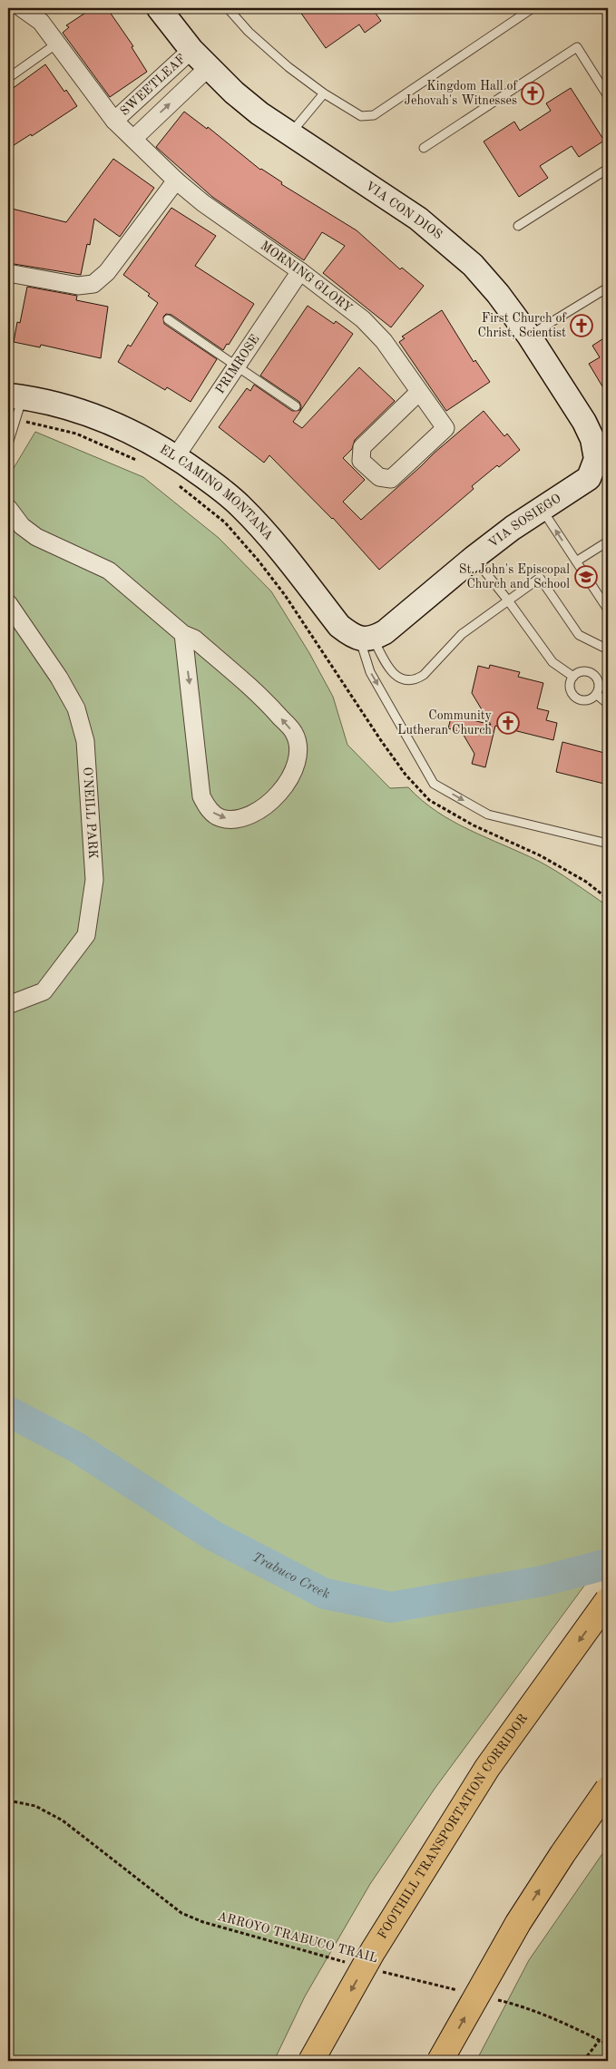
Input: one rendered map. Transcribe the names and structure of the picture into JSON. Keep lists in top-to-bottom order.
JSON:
{
  "streets": {
    "highway": ["FOOTHILL TRANSPORTATION CORRIDOR"],
    "street": [
      "SWEETLEAF",
      "VIA CON DIOS",
      "MORNING GLORY",
      "PRIMROSE",
      "EL CAMINO MONTANA",
      "VIA SOSIEGO",
      "O'NEILL PARK"
    ],
    "path": ["ARROYO TRABUCO TRAIL"]
  },
  "crossings": [
    ["SWEETLEAF", "VIA CON DIOS"],
    ["SWEETLEAF", "MORNING GLORY"],
    ["VIA CON DIOS", "VIA SOSIEGO"],
    ["MORNING GLORY", "PRIMROSE"],
    ["PRIMROSE", "EL CAMINO MONTANA"],
    ["EL CAMINO MONTANA", "VIA SOSIEGO"]
  ],
  "water": ["Trabuco Creek"],
  "places": {
    "church": ["Kingdom Hall of Jehovah's Witnesses", "First Church of Christ, Scientist", "Community Lutheran Church"],
    "school or university": ["St. John's Episcopal Church and School"]
  }
}
